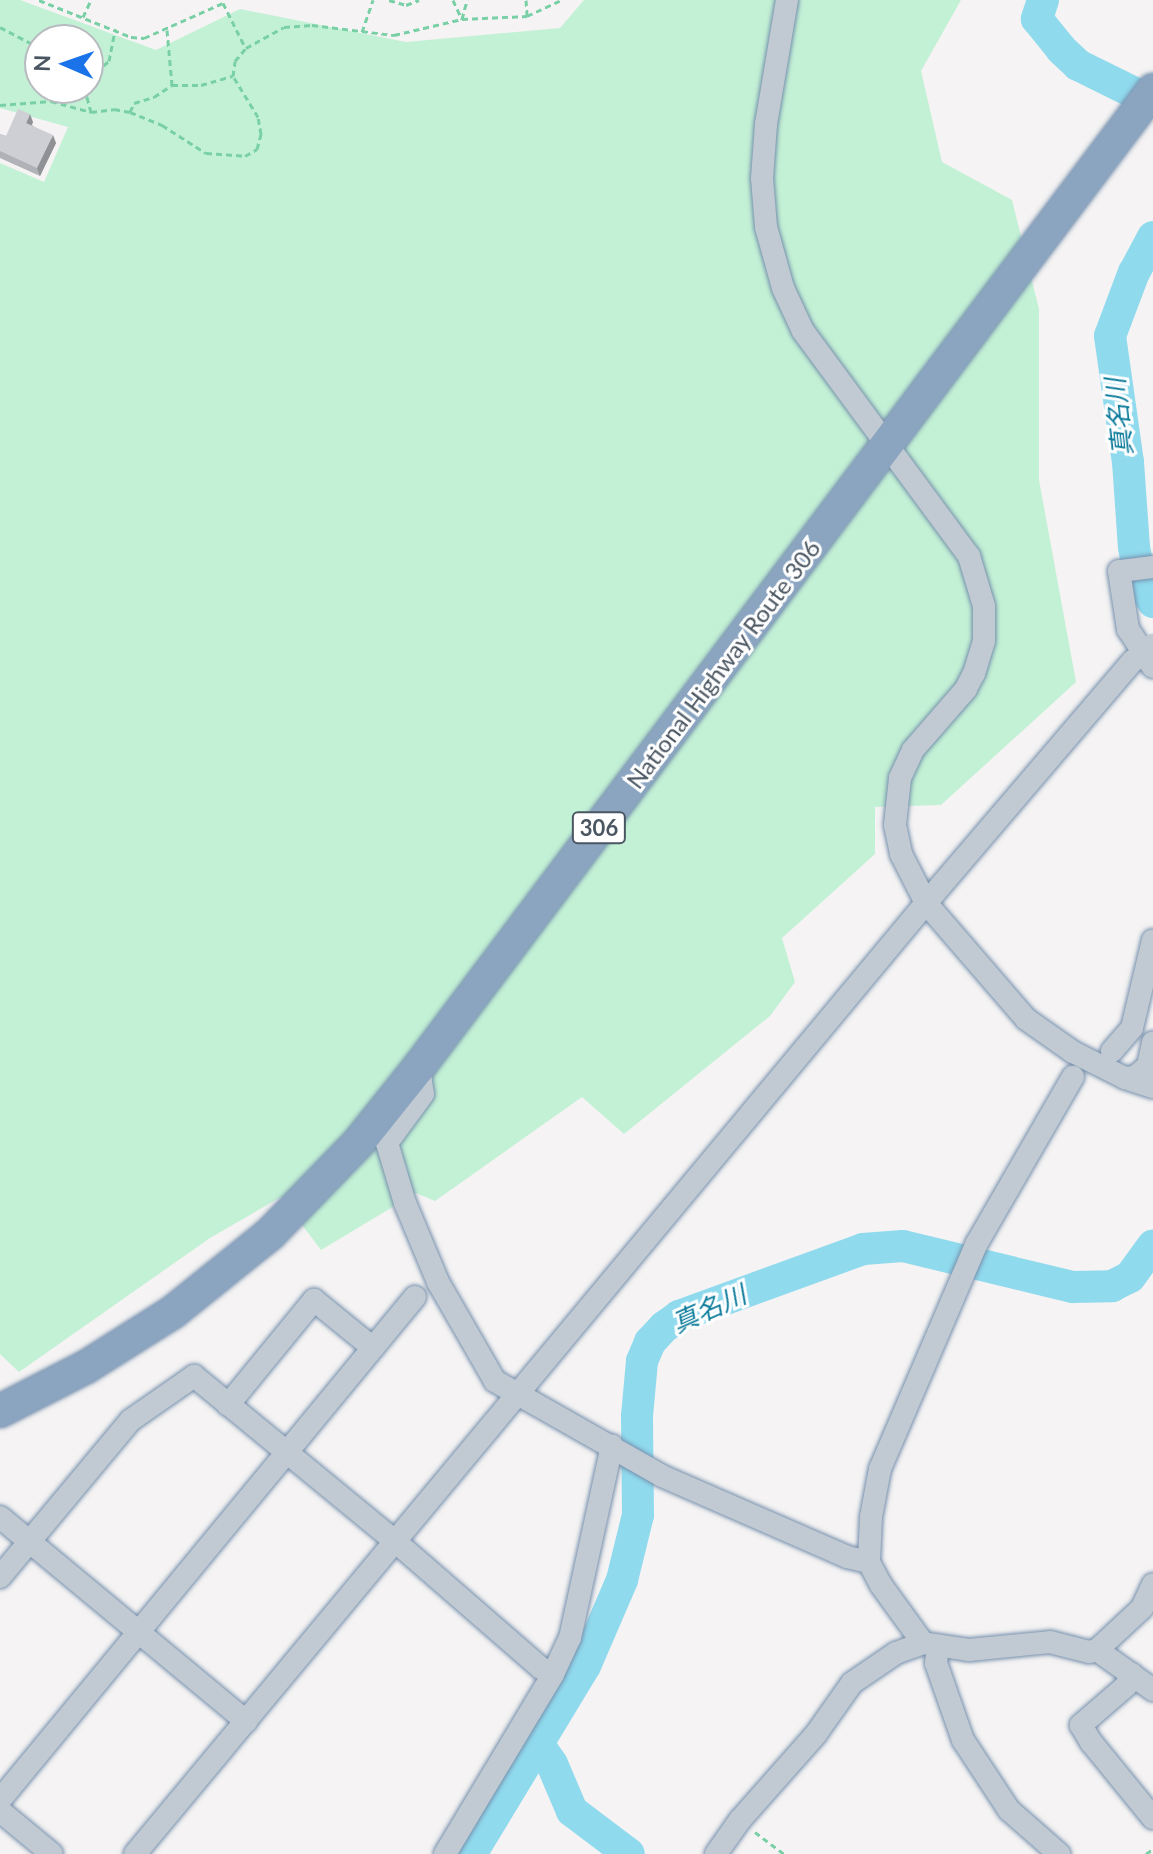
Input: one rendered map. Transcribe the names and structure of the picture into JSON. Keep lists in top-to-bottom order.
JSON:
{
  "streets": {
    "highway": ["National Highway Route 306", "306"]
  },
  "water": ["真名川"],
  "north": "left"
}
